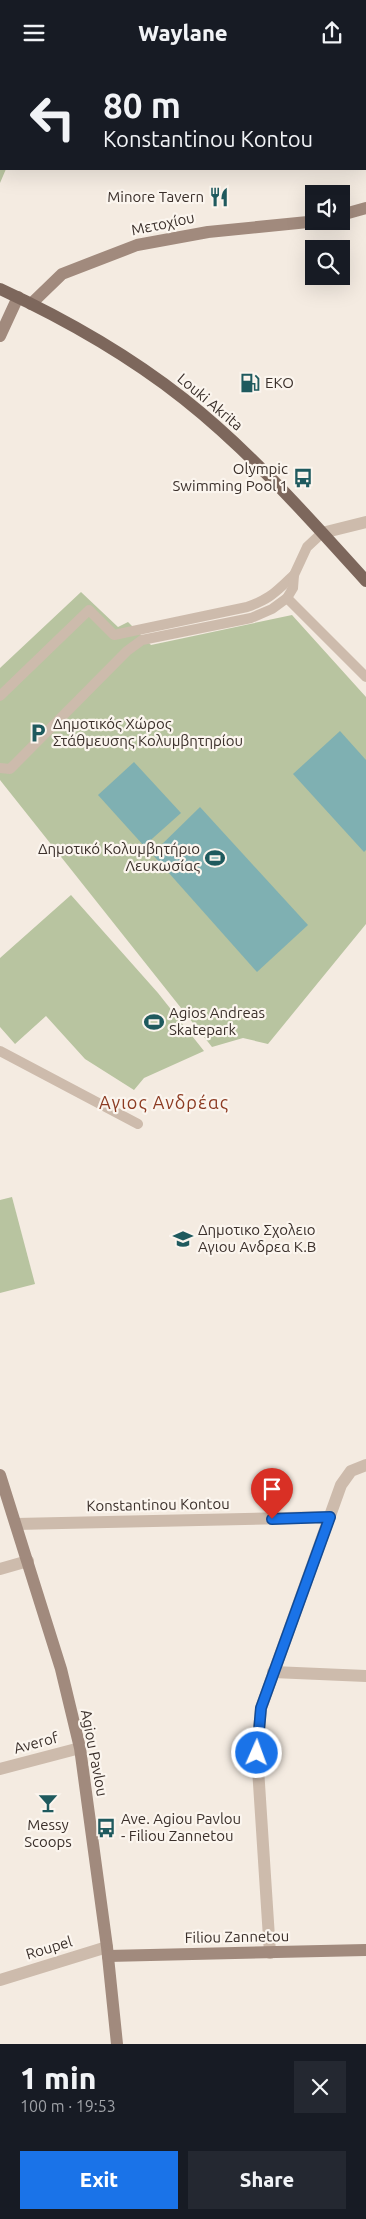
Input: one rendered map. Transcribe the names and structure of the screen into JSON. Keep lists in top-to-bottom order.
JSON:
{
  "streets": {
    "main road": [
      "Μετοχίου",
      "Louki Akrita",
      "Agiou Pavlou",
      "Filiou Zannetou"
    ],
    "street": ["Konstantinou Kontou", "Averof", "Roupel"]
  },
  "crossings": [
    ["Μετοχίου", "Louki Akrita"],
    ["Konstantinou Kontou", "Agiou Pavlou"],
    ["Averof", "Agiou Pavlou"],
    ["Agiou Pavlou", "Filiou Zannetou"],
    ["Agiou Pavlou", "Roupel"],
    ["Filiou Zannetou", "Roupel"]
  ],
  "districts": ["Αγιος Ανδρέας"],
  "places": {
    "restaurant": ["Minore Tavern"],
    "fuel station": ["EKO"],
    "bus stop": ["Olympic Swimming Pool 1", "Ave. Agiou Pavlou - Filiou Zannetou"],
    "parking": ["Δημοτικός Χώρος Στάθμευσης Κολυμβητηρίου"],
    "sports": ["Δημοτικό Κολυμβητήριο Λευκωσίας", "Agios Andreas Skatepark"],
    "school or university": ["Δημοτικο Σχολειο Αγιου Ανδρεα Κ.Β"],
    "bar": ["Messy Scoops"]
  },
  "page": {
    "header": "Waylane",
    "turn": ["80 m", "Konstantinou Kontou"],
    "heading": ["1 min", "100 m · 19:53"],
    "buttons": ["Exit", "Share"]
  }
}
